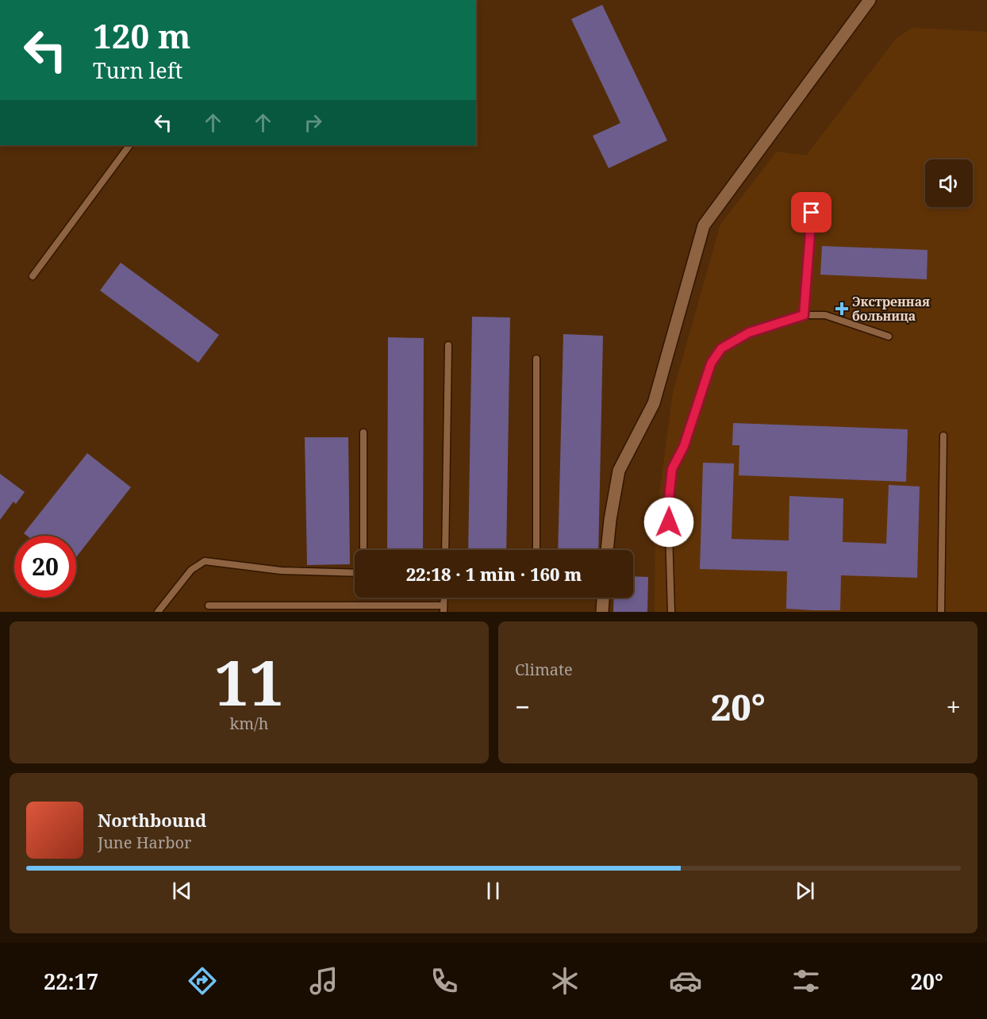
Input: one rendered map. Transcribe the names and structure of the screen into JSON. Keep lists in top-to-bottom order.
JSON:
{
  "places": {
    "health": ["Экстренная больница"]
  },
  "page": {
    "turn": ["120 m", "Turn left"],
    "limit": "20",
    "trip": "22:18 · 1 min · 160 m",
    "tile": [
      ["11", "km/h"],
      "Climate"
    ],
    "heat": ["−", "20°", "+"],
    "song": ["Northbound", "June Harbor"],
    "tabs": ["22:17", "20°"]
  }
}
